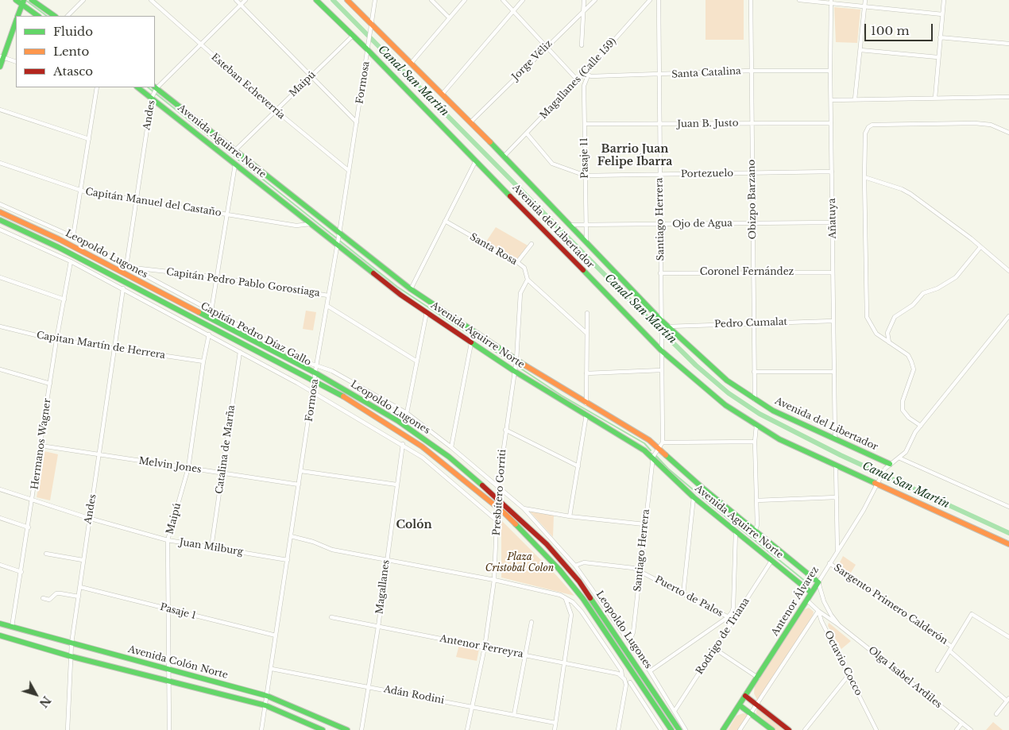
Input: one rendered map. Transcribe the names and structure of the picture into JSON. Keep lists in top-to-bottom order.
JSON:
{
  "streets": {
    "main road": [
      "Avenida Aguirre Norte",
      "Avenida del Libertador",
      "Leopoldo Lugones",
      "Antenor Álvarez",
      "Avenida Colón Norte"
    ],
    "street": [
      "Jorge Véliz",
      "Santa Catalina",
      "Magallanes (Calle 159)",
      "Formosa",
      "Maipú",
      "Esteban Echeverría",
      "Andes",
      "Juan B. Justo",
      "Pasaje 11",
      "Portezuelo",
      "Obizpo Barzano",
      "Capitán Manuel del Castaño",
      "Añatuya",
      "Santiago Herrera",
      "Ojo de Agua",
      "Santa Rosa",
      "Coronel Fernández",
      "Capitán Pedro Pablo Gorostiaga",
      "Pedro Cumalat",
      "Capitán Pedro Díaz Gallo",
      "Capitan Martín de Herrera",
      "Hermanos Wagner",
      "Catalina de Marña",
      "Melvin Jones",
      "Presbítero Gorriti",
      "Juan Milburg",
      "Magallanes",
      "Puerto de Palos",
      "Sargento Primero Calderón",
      "Pasaje 1",
      "Rodrigo de Triana",
      "Antenor Ferreyra",
      "Octavio Cocco",
      "Olga Isabel Ardiles",
      "Adán Rodini"
    ]
  },
  "crossings": [
    ["Jorge Véliz", "Avenida del Libertador"],
    ["Santa Catalina", "Magallanes (Calle 159)"],
    ["Santa Catalina", "Pasaje 11"],
    ["Santa Catalina", "Obizpo Barzano"],
    ["Santa Catalina", "Añatuya"],
    ["Santa Catalina", "Santiago Herrera"],
    ["Magallanes (Calle 159)", "Pasaje 11"],
    ["Magallanes (Calle 159)", "Portezuelo"],
    ["Magallanes (Calle 159)", "Avenida del Libertador"],
    ["Formosa", "Esteban Echeverría"],
    ["Formosa", "Avenida Aguirre Norte"],
    ["Formosa", "Avenida del Libertador"],
    ["Formosa", "Leopoldo Lugones"],
    ["Formosa", "Capitán Pedro Pablo Gorostiaga"],
    ["Formosa", "Capitán Pedro Díaz Gallo"],
    ["Formosa", "Melvin Jones"],
    ["Formosa", "Juan Milburg"],
    ["Formosa", "Pasaje 1"],
    ["Formosa", "Avenida Colón Norte"],
    ["Formosa", "Adán Rodini"],
    ["Maipú", "Esteban Echeverría"],
    ["Maipú", "Avenida Aguirre Norte"],
    ["Maipú", "Avenida del Libertador"],
    ["Maipú", "Capitan Martín de Herrera"],
    ["Maipú", "Melvin Jones"],
    ["Maipú", "Juan Milburg"],
    ["Maipú", "Pasaje 1"],
    ["Maipú", "Avenida Colón Norte"],
    ["Esteban Echeverría", "Andes"],
    ["Andes", "Avenida Aguirre Norte"],
    ["Andes", "Capitán Manuel del Castaño"],
    ["Andes", "Capitán Pedro Díaz Gallo"],
    ["Andes", "Capitan Martín de Herrera"],
    ["Andes", "Melvin Jones"],
    ["Andes", "Juan Milburg"],
    ["Andes", "Pasaje 1"],
    ["Andes", "Avenida Colón Norte"],
    ["Juan B. Justo", "Pasaje 11"],
    ["Juan B. Justo", "Obizpo Barzano"],
    ["Juan B. Justo", "Añatuya"],
    ["Juan B. Justo", "Santiago Herrera"],
    ["Avenida Aguirre Norte", "Capitán Manuel del Castaño"],
    ["Avenida Aguirre Norte", "Santiago Herrera"],
    ["Avenida Aguirre Norte", "Presbítero Gorriti"],
    ["Avenida Aguirre Norte", "Antenor Álvarez"],
    ["Avenida Aguirre Norte", "Rodrigo de Triana"],
    ["Pasaje 11", "Portezuelo"],
    ["Pasaje 11", "Ojo de Agua"],
    ["Pasaje 11", "Avenida del Libertador"],
    ["Portezuelo", "Obizpo Barzano"],
    ["Portezuelo", "Añatuya"],
    ["Portezuelo", "Santiago Herrera"],
    ["Obizpo Barzano", "Ojo de Agua"],
    ["Obizpo Barzano", "Avenida del Libertador"],
    ["Obizpo Barzano", "Coronel Fernández"],
    ["Obizpo Barzano", "Pedro Cumalat"],
    ["Añatuya", "Ojo de Agua"],
    ["Añatuya", "Avenida del Libertador"],
    ["Añatuya", "Coronel Fernández"],
    ["Añatuya", "Pedro Cumalat"],
    ["Santiago Herrera", "Ojo de Agua"],
    ["Santiago Herrera", "Avenida del Libertador"],
    ["Santiago Herrera", "Coronel Fernández"],
    ["Santiago Herrera", "Capitán Pedro Díaz Gallo"],
    ["Santiago Herrera", "Puerto de Palos"],
    ["Ojo de Agua", "Avenida del Libertador"],
    ["Avenida del Libertador", "Pedro Cumalat"],
    ["Avenida del Libertador", "Antenor Álvarez"],
    ["Santa Rosa", "Presbítero Gorriti"],
    ["Leopoldo Lugones", "Presbítero Gorriti"],
    ["Capitán Pedro Pablo Gorostiaga", "Capitán Pedro Díaz Gallo"],
    ["Capitán Pedro Díaz Gallo", "Presbítero Gorriti"],
    ["Capitán Pedro Díaz Gallo", "Puerto de Palos"],
    ["Capitán Pedro Díaz Gallo", "Rodrigo de Triana"],
    ["Capitan Martín de Herrera", "Hermanos Wagner"],
    ["Hermanos Wagner", "Melvin Jones"],
    ["Hermanos Wagner", "Juan Milburg"],
    ["Hermanos Wagner", "Avenida Colón Norte"],
    ["Catalina de Marña", "Melvin Jones"],
    ["Catalina de Marña", "Juan Milburg"],
    ["Presbítero Gorriti", "Antenor Ferreyra"],
    ["Presbítero Gorriti", "Adán Rodini"],
    ["Magallanes", "Antenor Ferreyra"],
    ["Magallanes", "Adán Rodini"],
    ["Puerto de Palos", "Rodrigo de Triana"],
    ["Antenor Álvarez", "Sargento Primero Calderón"],
    ["Antenor Álvarez", "Octavio Cocco"]
  ],
  "districts": ["Barrio Juan Felipe Ibarra", "Colón"],
  "water": ["Canal San Martín"],
  "parks": ["Plaza Cristobal Colon"],
  "legend": ["Fluido", "Lento", "Atasco"],
  "scale_bar": "100 m",
  "north": "bottom right"
}
